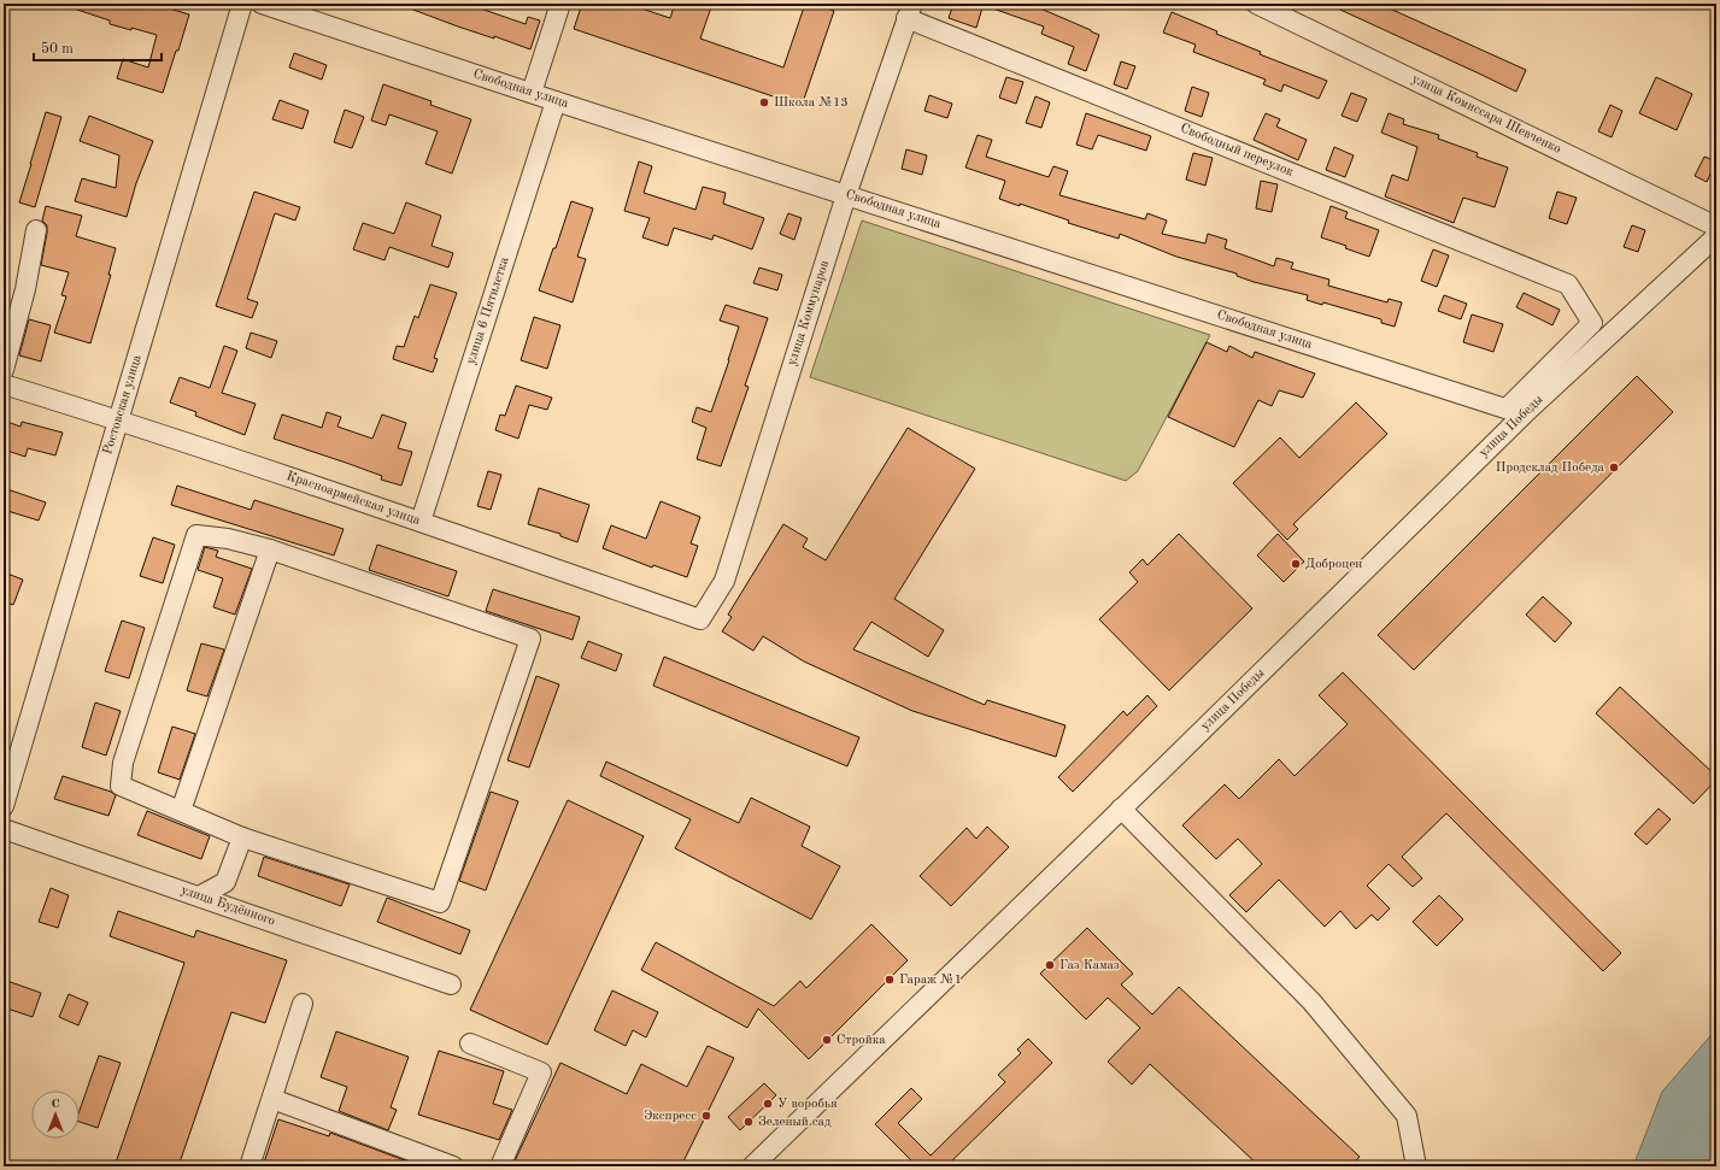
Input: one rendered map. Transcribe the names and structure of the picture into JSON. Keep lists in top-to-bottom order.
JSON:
{
  "streets": {
    "street": [
      "Свободная улица",
      "улица Комиссара Шевченко",
      "Свободный переулок",
      "улица 6 Пятилетка",
      "улица Коммунаров",
      "Ростовская улица",
      "улица Победы",
      "Красноармейская улица",
      "улица Будённого"
    ]
  },
  "crossings": [
    ["Свободная улица", "Свободный переулок"],
    ["Свободная улица", "улица 6 Пятилетка"],
    ["Свободная улица", "улица Коммунаров"],
    ["Свободная улица", "улица Победы"],
    ["Свободный переулок", "улица Коммунаров"],
    ["Свободный переулок", "улица Победы"],
    ["улица 6 Пятилетка", "Красноармейская улица"],
    ["улица Коммунаров", "Красноармейская улица"],
    ["Ростовская улица", "Красноармейская улица"]
  ],
  "places": [
    "Школа №13",
    "Продсклад Победа",
    "Доброцен",
    "Газ Камаз",
    "Гараж №1",
    "Стройка",
    "У воробья",
    "Экспресс",
    "Зеленый сад"
  ],
  "scale_bar": "50 m",
  "north": "top"
}
